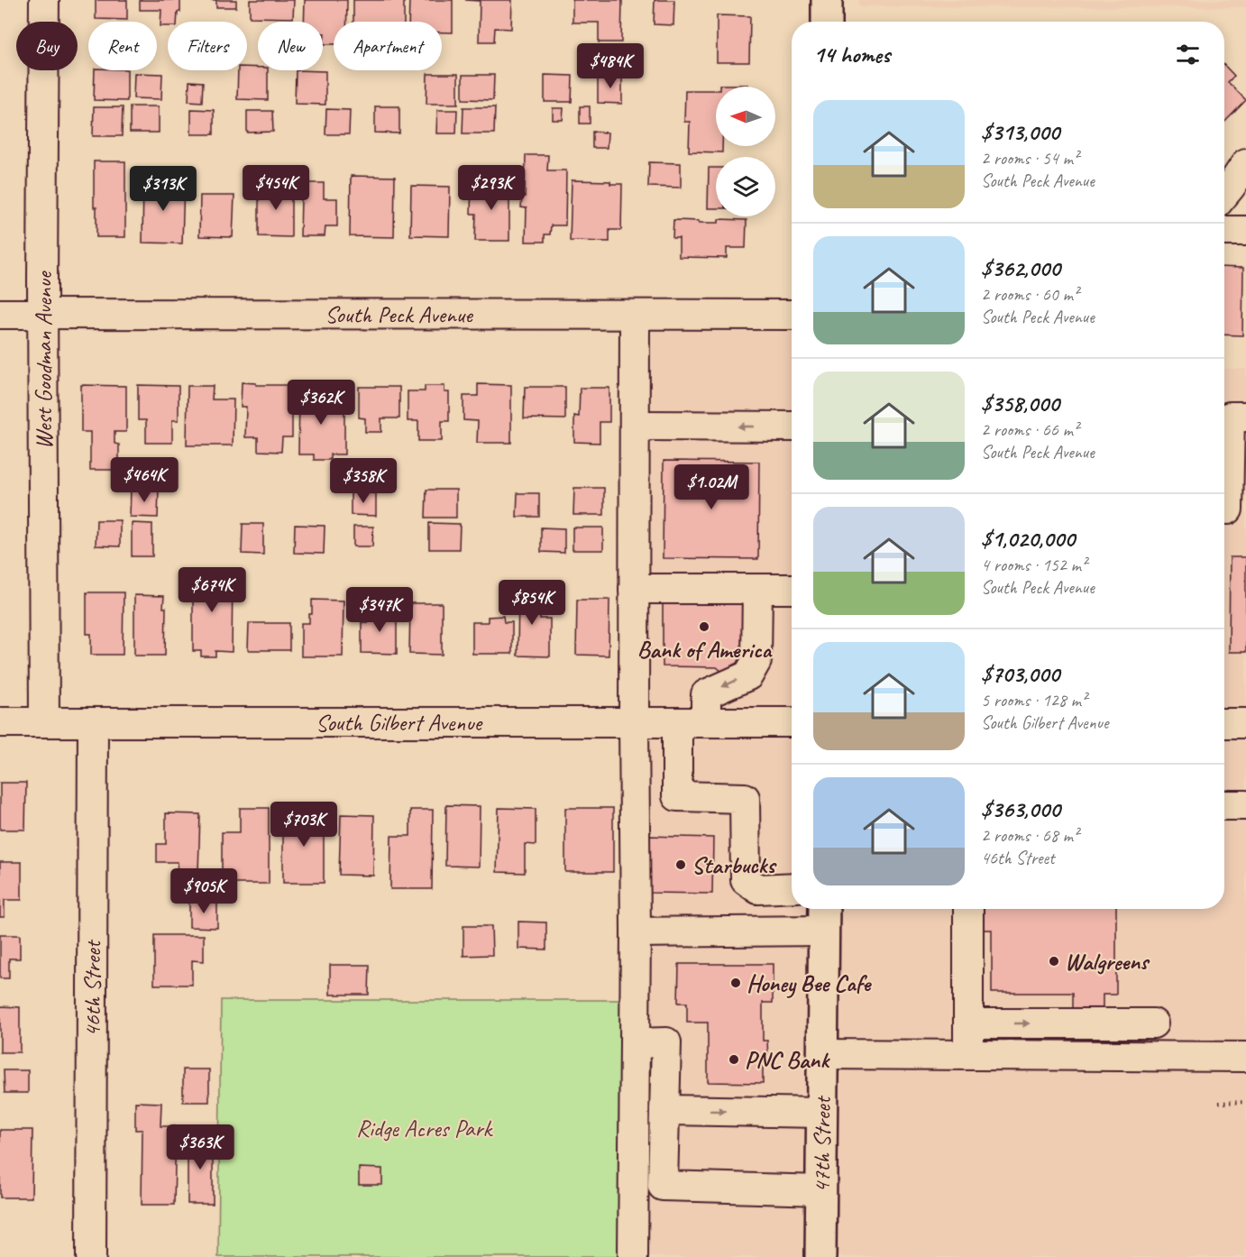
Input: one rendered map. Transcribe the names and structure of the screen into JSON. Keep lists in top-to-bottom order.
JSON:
{
  "streets": {
    "main road": ["47th Street"],
    "street": [
      "South Peck Avenue",
      "West Goodman Avenue",
      "South Gilbert Avenue",
      "46th Street"
    ]
  },
  "crossings": [
    ["South Peck Avenue", "West Goodman Avenue"],
    ["West Goodman Avenue", "South Gilbert Avenue"],
    ["South Gilbert Avenue", "46th Street"]
  ],
  "parks": ["Ridge Acres Park"],
  "places": [
    "Bank of America",
    "Starbucks",
    "Walgreens",
    "Honey Bee Cafe",
    "PNC Bank"
  ],
  "north": "left",
  "page": {
    "chip": [
      "Buy",
      "Rent",
      "Filters",
      "New",
      "Apartment"
    ],
    "heading": "14 homes",
    "price": [
      "$484K",
      "$454K",
      "$293K",
      "$313K",
      "$362K",
      "$464K",
      "$358K",
      "$1.02M",
      "$674K",
      "$854K",
      "$347K",
      "$703K",
      "$905K",
      "$363K"
    ],
    "list": [
      {
        "name": "$313,000",
        "note": "2 rooms · 54 m² · South Peck Avenue"
      },
      {
        "name": "$362,000",
        "note": "2 rooms · 60 m² · South Peck Avenue"
      },
      {
        "name": "$358,000",
        "note": "2 rooms · 66 m² · South Peck Avenue"
      },
      {
        "name": "$1,020,000",
        "note": "4 rooms · 152 m² · South Peck Avenue"
      },
      {
        "name": "$703,000",
        "note": "5 rooms · 128 m² · South Gilbert Avenue"
      },
      {
        "name": "$363,000",
        "note": "2 rooms · 68 m² · 46th Street"
      }
    ]
  }
}
